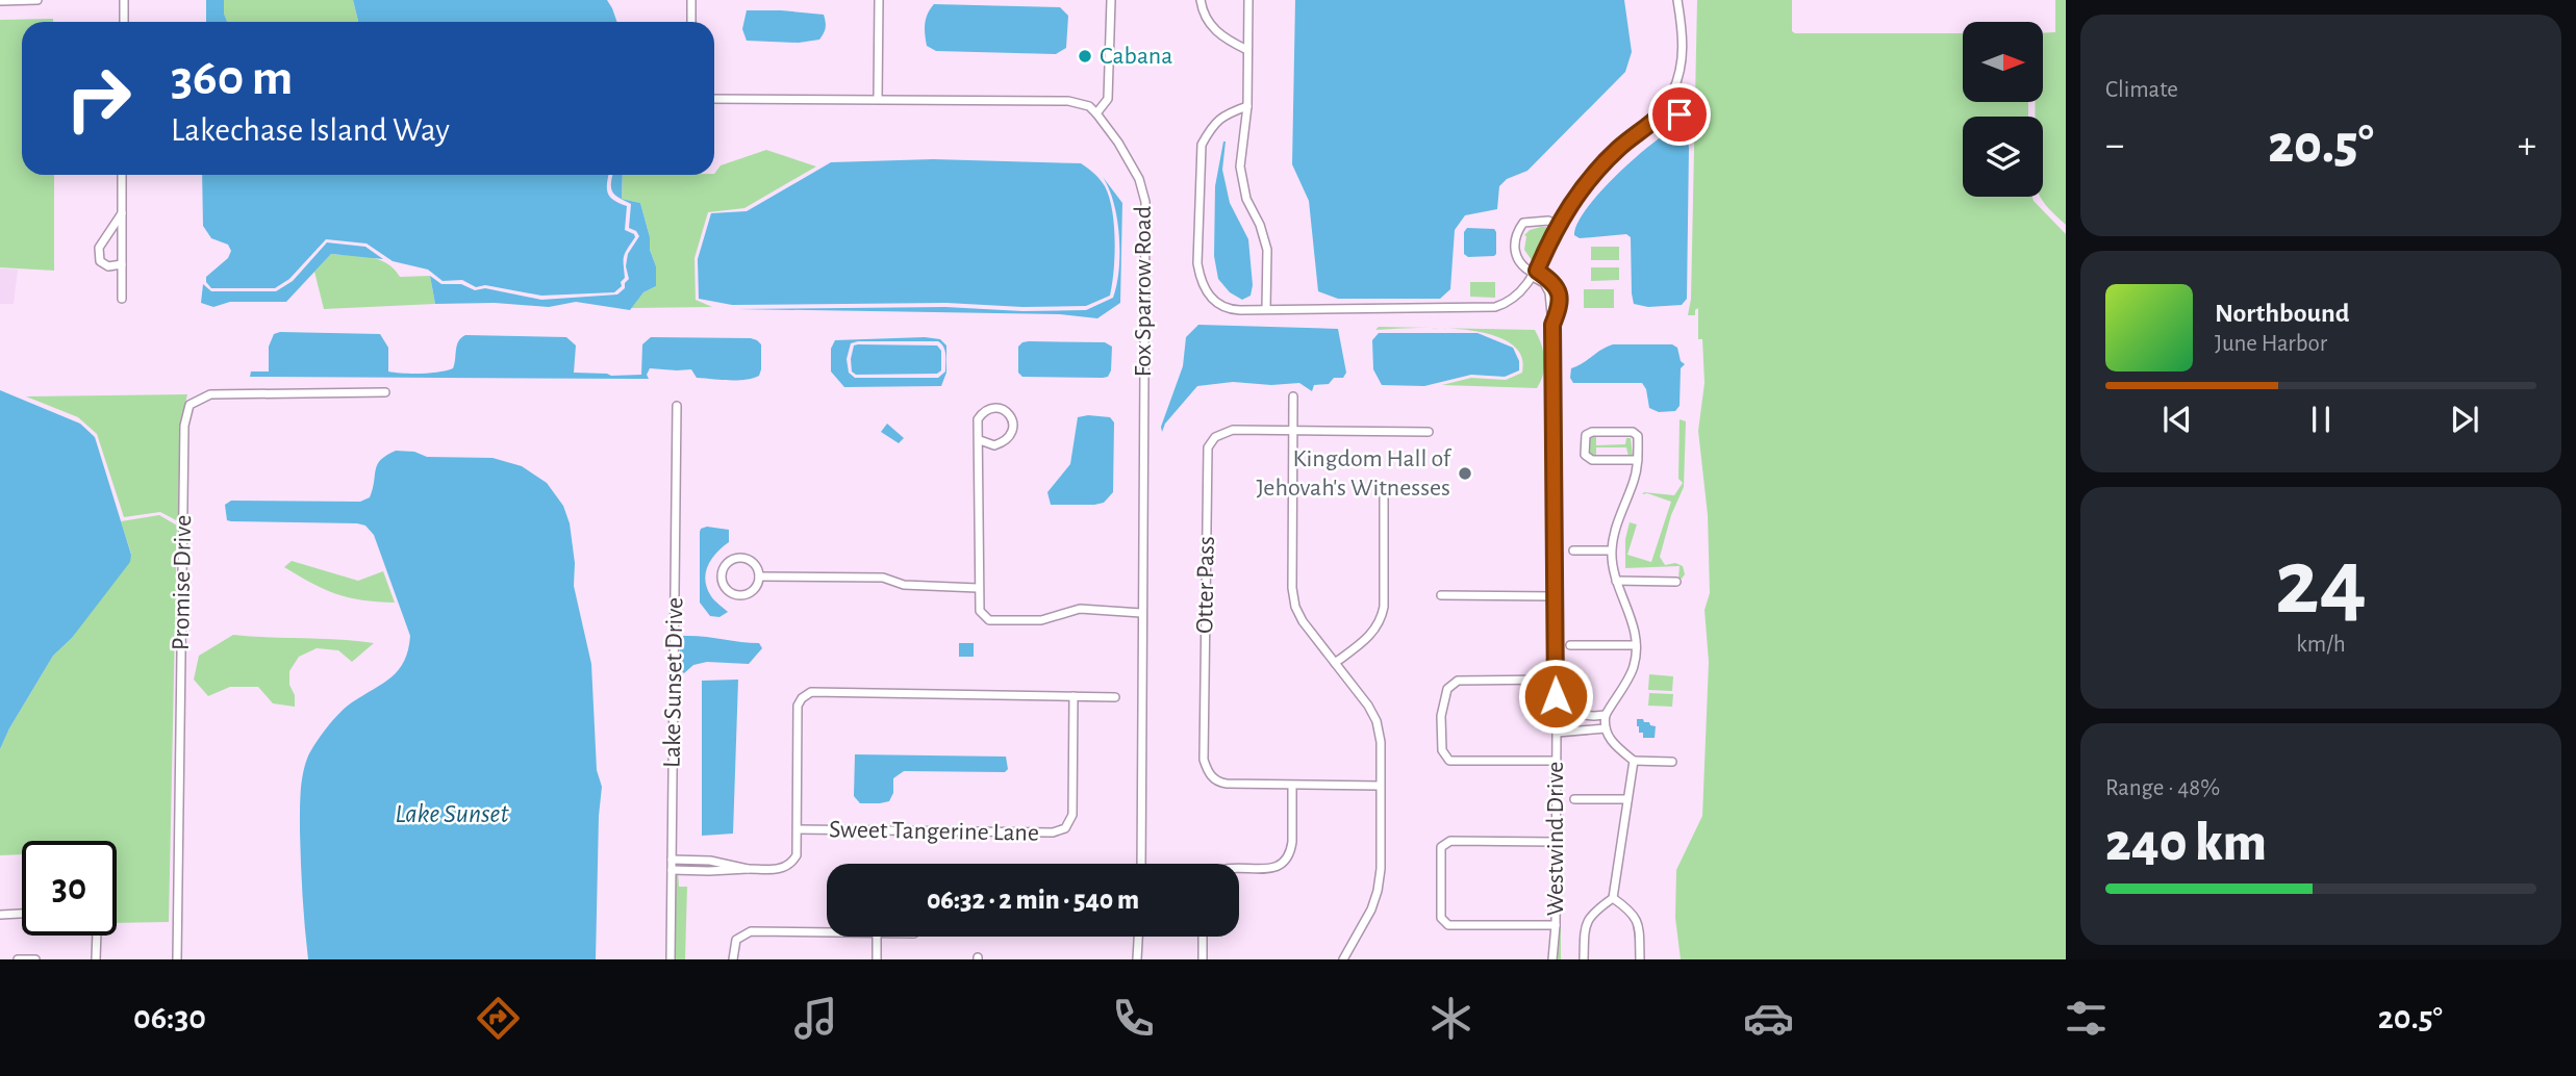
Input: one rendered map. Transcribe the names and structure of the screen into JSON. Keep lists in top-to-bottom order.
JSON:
{
  "streets": {
    "street": [
      "Fox Sparrow Road",
      "Promise Drive",
      "Otter Pass",
      "Lake Sunset Drive",
      "Sweet Tangerine Lane",
      "Westwind Drive"
    ]
  },
  "water": ["Lake Sunset"],
  "places": ["Cabana", "Kingdom Hall of Jehovah's Witnesses"],
  "north": "right",
  "page": {
    "tile": [
      "Climate",
      ["24", "km/h"],
      ["Range · 48%", "240 km"]
    ],
    "turn": ["360 m", "Lakechase Island Way"],
    "heat": ["−", "20.5°", "+"],
    "song": ["Northbound", "June Harbor"],
    "limit": "30",
    "trip": "06:32 · 2 min · 540 m",
    "tabs": ["06:30", "20.5°"]
  }
}
